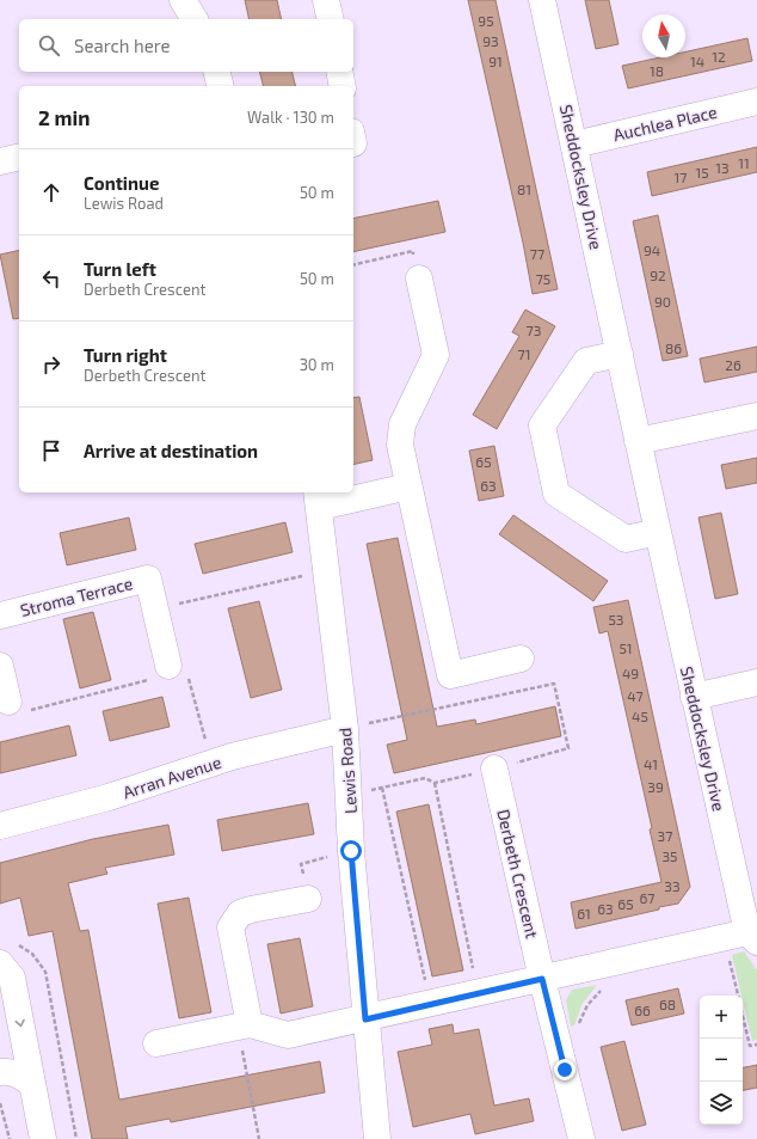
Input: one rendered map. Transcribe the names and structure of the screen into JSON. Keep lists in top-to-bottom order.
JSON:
{
  "streets": {
    "street": [
      "Auchlea Place",
      "Sheddocksley Drive",
      "Stroma Terrace",
      "Lewis Road",
      "Arran Avenue",
      "Derbeth Crescent"
    ]
  },
  "crossings": [
    ["Auchlea Place", "Sheddocksley Drive"],
    ["Lewis Road", "Arran Avenue"]
  ],
  "house_numbers": [
    "95",
    "93",
    "12",
    "91",
    "14",
    "18",
    "11",
    "13",
    "15",
    "17",
    "81",
    "94",
    "77",
    "92",
    "75",
    "90",
    "73",
    "86",
    "71",
    "26",
    "65",
    "63",
    "53",
    "51",
    "49",
    "47",
    "45",
    "41",
    "39",
    "37",
    "35",
    "33",
    "67",
    "65",
    "63",
    "61",
    "68",
    "66"
  ],
  "north": "top",
  "page": {
    "search": "Search here",
    "heading": ["2 min", "Walk · 130 m"],
    "list": [
      ["Continue", "Lewis Road", "50 m"],
      ["Turn left", "Derbeth Crescent", "50 m"],
      ["Turn right", "Derbeth Crescent", "30 m"],
      "Arrive at destination"
    ],
    "map_buttons": ["+", "−"]
  }
}
